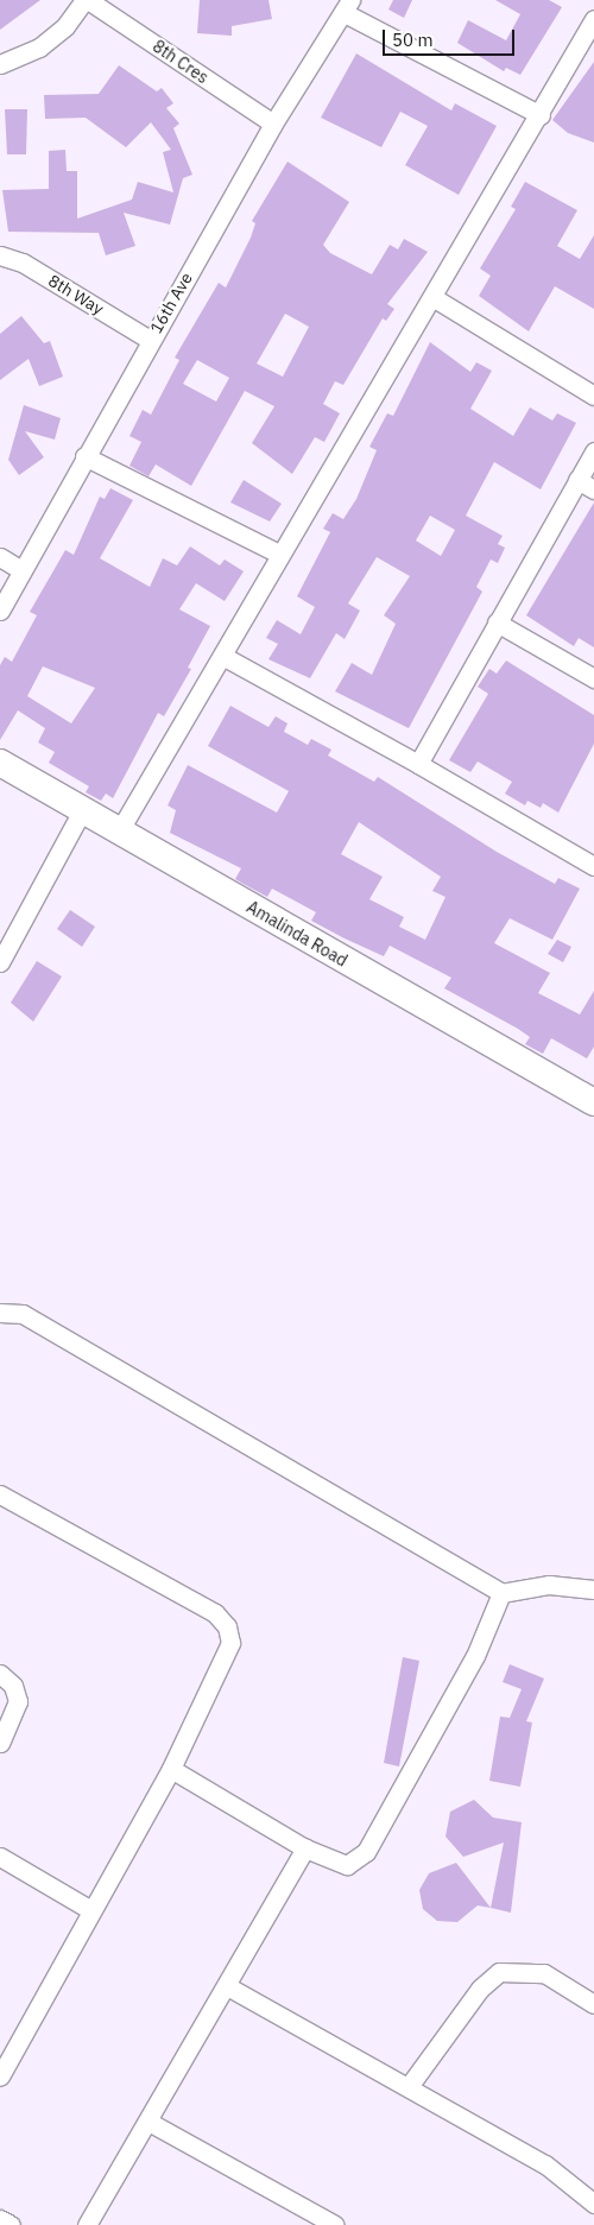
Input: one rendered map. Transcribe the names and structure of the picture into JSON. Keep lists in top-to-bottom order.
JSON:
{
  "streets": {
    "street": [
      "8th Cres",
      "8th Way",
      "16th Ave",
      "Amalinda Road"
    ]
  },
  "crossings": [
    ["8th Cres", "16th Ave"],
    ["8th Way", "16th Ave"]
  ],
  "scale_bar": "50 m"
}
